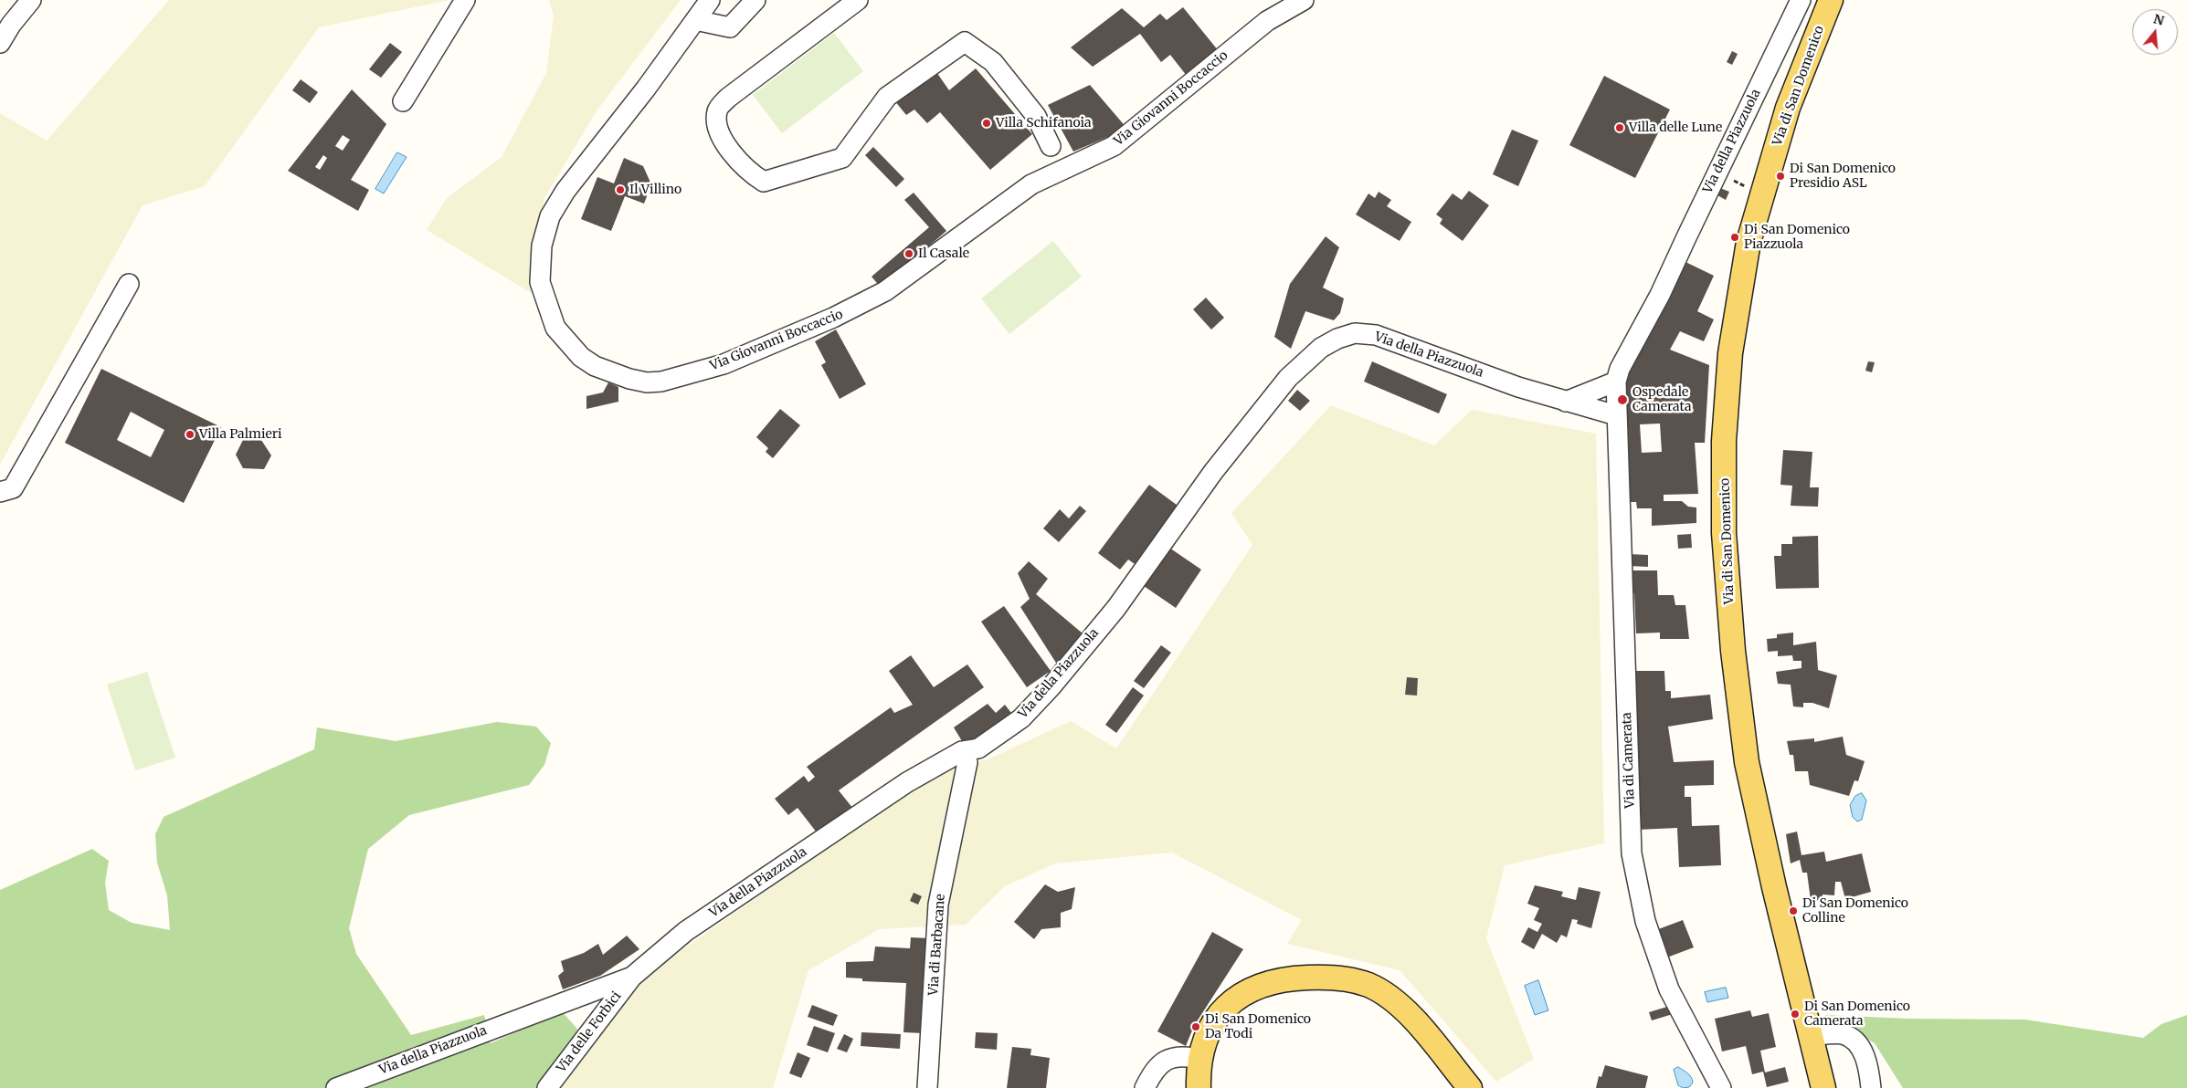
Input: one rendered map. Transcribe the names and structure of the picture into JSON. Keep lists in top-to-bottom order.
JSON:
{
  "streets": {
    "main road": ["Via di San Domenico"],
    "street": [
      "Via Giovanni Boccaccio",
      "Via della Piazzuola",
      "Via di Camerata",
      "Via di Barbacane",
      "Via delle Forbici"
    ]
  },
  "crossings": [
    ["Via della Piazzuola", "Via di Camerata"],
    ["Via della Piazzuola", "Via di Barbacane"],
    ["Via della Piazzuola", "Via delle Forbici"]
  ],
  "places": [
    "Villa Schifanoia",
    "Villa delle Lune",
    "Di San Domenico Presidio ASL",
    "Il Villino",
    "Di San Domenico Piazzuola",
    "Il Casale",
    "Ospedale Camerata",
    "Villa Palmieri",
    "Di San Domenico Colline",
    "Di San Domenico Camerata",
    "Di San Domenico Da Todi"
  ],
  "north": "top"
}
